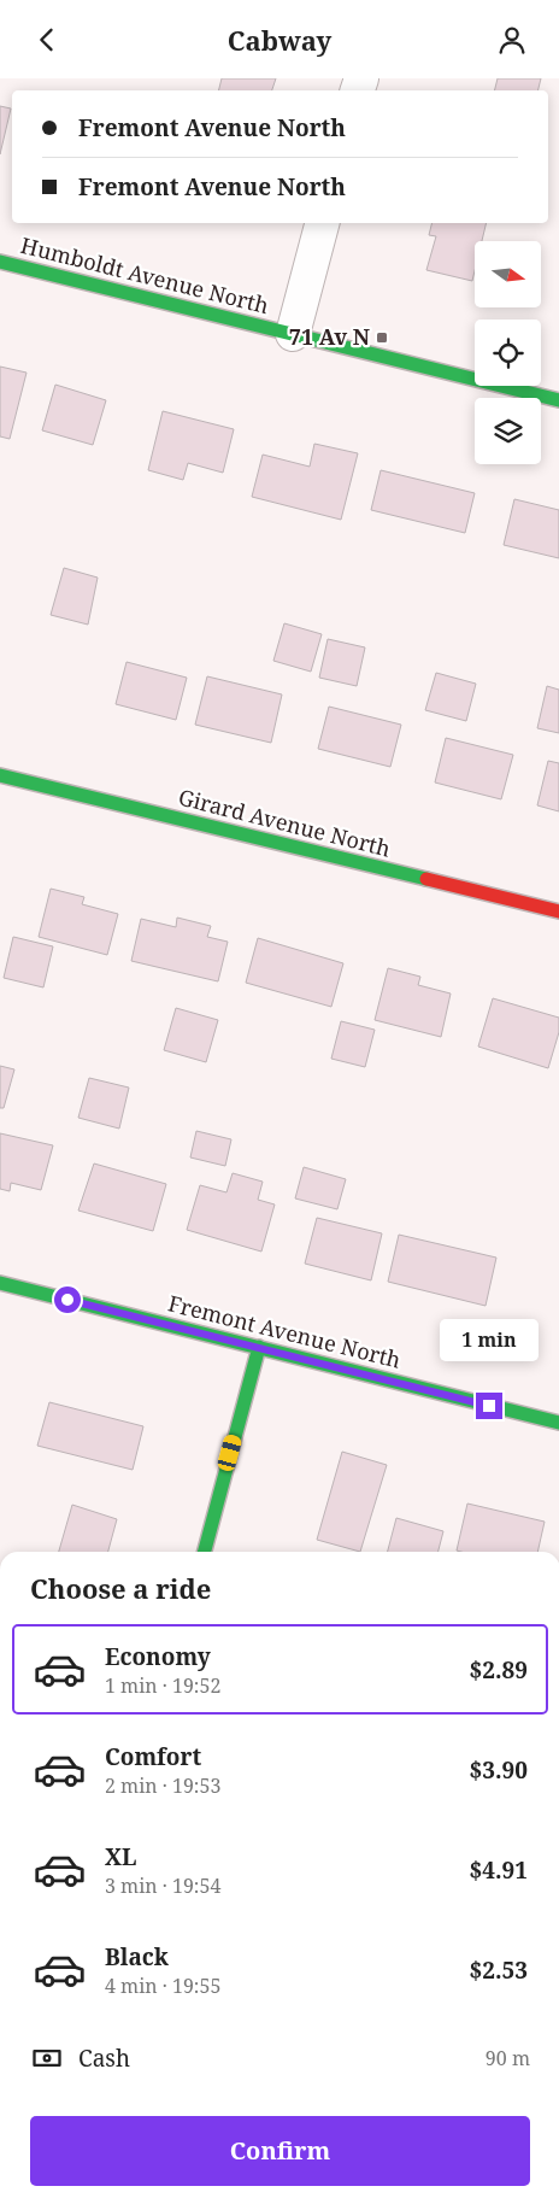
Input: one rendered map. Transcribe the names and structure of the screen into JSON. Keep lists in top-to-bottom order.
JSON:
{
  "streets": {
    "street": ["Humboldt Avenue North", "Girard Avenue North", "Fremont Avenue North"]
  },
  "places": {
    "transit": ["71 Av N"]
  },
  "north": "right",
  "page": {
    "header": "Cabway",
    "banner": ["Fremont Avenue North", "Fremont Avenue North"],
    "bubble": "1 min",
    "heading": "Choose a ride",
    "list": [
      {
        "name": "Economy",
        "note": "1 min · 19:52",
        "value": "$2.89"
      },
      {
        "name": "Comfort",
        "note": "2 min · 19:53",
        "value": "$3.90"
      },
      {
        "name": "XL",
        "note": "3 min · 19:54",
        "value": "$4.91"
      },
      {
        "name": "Black",
        "note": "4 min · 19:55",
        "value": "$2.53"
      }
    ],
    "pay": ["Cash", "90 m"],
    "buttons": "Confirm"
  }
}
